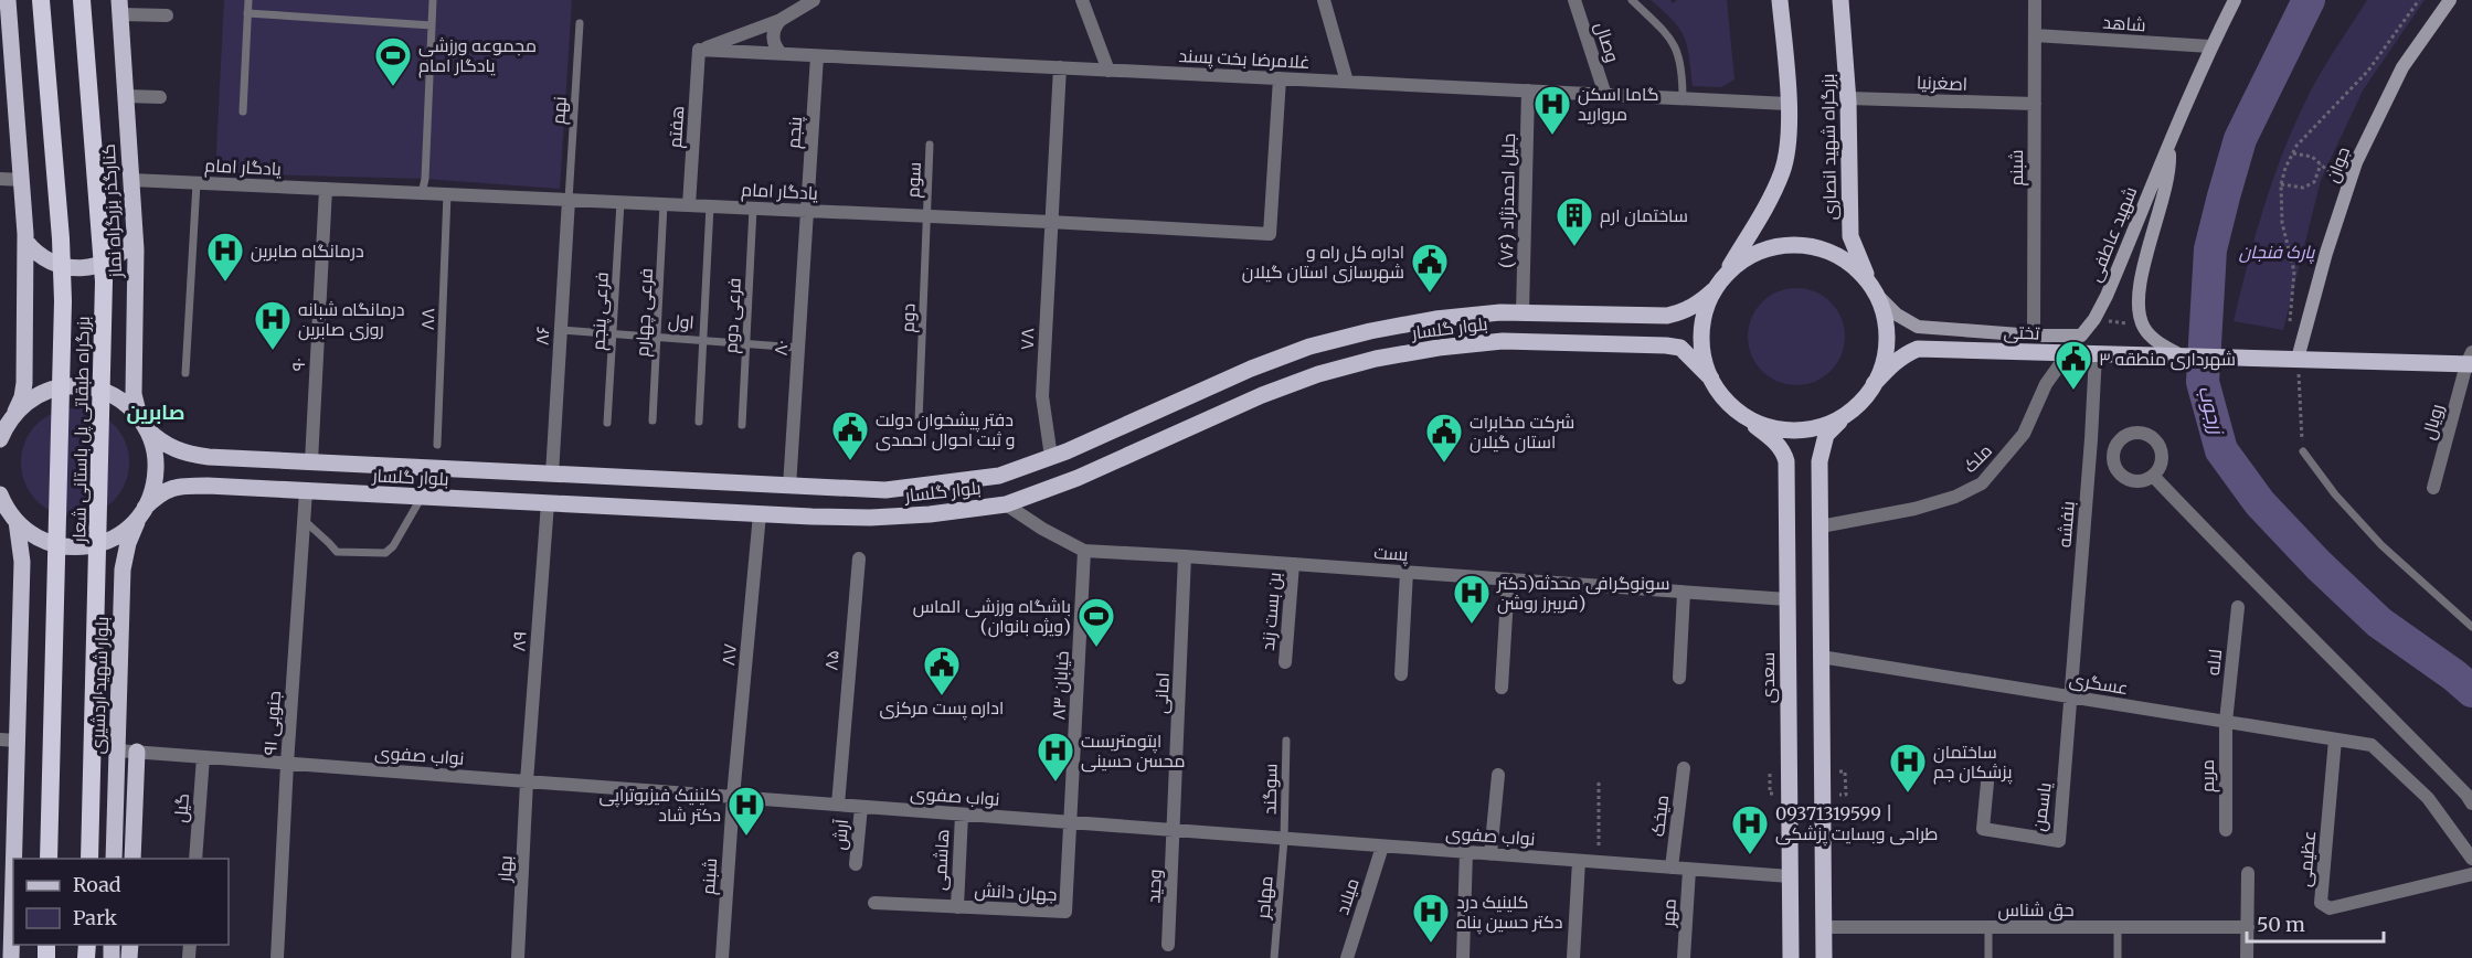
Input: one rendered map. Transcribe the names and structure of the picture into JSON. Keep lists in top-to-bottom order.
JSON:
{
  "streets": {
    "highway": ["بزرگراه طبقاتی پل باستانی شعار"],
    "main road": [
      "بزرگراه شهید انصاری",
      "جوان",
      "کنارگذر بزرگراه نماز",
      "شهید عاطفی",
      "بلوار گلسار",
      "تختی",
      "سعدی",
      "بلوار شهید اردشیری"
    ],
    "street": [
      "شاهد",
      "وصال",
      "غلامرضا بخت پسند",
      "اصغرنیا",
      "هفتم",
      "پنجم",
      "یادگار امام",
      "شبنم",
      "جلیل احمدنژاد (۷۶)",
      "۸۶",
      "۷۸",
      "۸۰",
      "۹۰",
      "رویال",
      "ملک",
      "بنفشه",
      "پست",
      "بن بست زند",
      "۸۹",
      "۸۷",
      "۸۵",
      "لاله",
      "عسگری",
      "خیابان ۸۳",
      "امانی",
      "۹۱ جنوبی",
      "نواب صفوی",
      "مریم",
      "یاسمن",
      "گیل",
      "میخک",
      "آرش",
      "عظیمی",
      "هاشمی",
      "بهار",
      "وحید",
      "جهان دانش",
      "میلاد",
      "حق شناس",
      "مهر"
    ],
    "lane": [
      "نهم",
      "سوم",
      "فرعی پنجم",
      "فرعی چهارم",
      "فرعی دوم",
      "دوم",
      "۸۸",
      "اول",
      "سوگند",
      "مهاجر"
    ]
  },
  "crossings": [
    ["شاهد", "شبنم"],
    ["شاهد", "شهید عاطفی"],
    ["وصال", "غلامرضا بخت پسند"],
    ["غلامرضا بخت پسند", "هفتم"],
    ["غلامرضا بخت پسند", "پنجم"],
    ["غلامرضا بخت پسند", "یادگار امام"],
    ["غلامرضا بخت پسند", "جلیل احمدنژاد (۷۶)"],
    ["اصغرنیا", "بزرگراه شهید انصاری"],
    ["اصغرنیا", "شبنم"],
    ["نهم", "یادگار امام"],
    ["نهم", "۸۶"],
    ["هفتم", "یادگار امام"],
    ["پنجم", "یادگار امام"],
    ["پنجم", "۸۰"],
    ["بزرگراه شهید انصاری", "بلوار گلسار"],
    ["بزرگراه شهید انصاری", "تختی"],
    ["بزرگراه شهید انصاری", "سعدی"],
    ["جوان", "تختی"],
    ["یادگار امام", "سوم"],
    ["یادگار امام", "کنارگذر بزرگراه نماز"],
    ["یادگار امام", "فرعی پنجم"],
    ["یادگار امام", "فرعی چهارم"],
    ["یادگار امام", "فرعی دوم"],
    ["یادگار امام", "دوم"],
    ["یادگار امام", "۸۸"],
    ["یادگار امام", "۸۶"],
    ["یادگار امام", "۷۸"],
    ["یادگار امام", "۸۰"],
    ["یادگار امام", "۹۰"],
    ["شبنم", "تختی"],
    ["شبنم", "۸۷"],
    ["شبنم", "نواب صفوی"],
    ["سوم", "دوم"],
    ["جلیل احمدنژاد (۷۶)", "بلوار گلسار"],
    ["کنارگذر بزرگراه نماز", "بلوار گلسار"],
    ["کنارگذر بزرگراه نماز", "بلوار شهید اردشیری"],
    ["شهید عاطفی", "تختی"],
    ["فرعی پنجم", "اول"],
    ["فرعی چهارم", "اول"],
    ["فرعی دوم", "اول"],
    ["اول", "۸۶"],
    ["اول", "۸۰"],
    ["بلوار گلسار", "تختی"],
    ["بلوار گلسار", "۸۶"],
    ["بلوار گلسار", "۷۸"],
    ["بلوار گلسار", "۸۰"],
    ["بلوار گلسار", "۹۰"],
    ["بلوار گلسار", "پست"],
    ["بلوار گلسار", "۸۹"],
    ["بلوار گلسار", "۸۷"],
    ["بلوار گلسار", "سعدی"],
    ["بلوار گلسار", "بلوار شهید اردشیری"],
    ["بلوار گلسار", "۹۱ جنوبی"],
    ["تختی", "رویال"],
    ["تختی", "ملک"],
    ["تختی", "بنفشه"],
    ["تختی", "سعدی"],
    ["بنفشه", "عسگری"],
    ["بنفشه", "یاسمن"],
    ["پست", "بن بست زند"],
    ["پست", "سعدی"],
    ["پست", "خیابان ۸۳"],
    ["پست", "امانی"],
    ["۸۹", "نواب صفوی"],
    ["۸۹", "بهار"],
    ["۸۷", "نواب صفوی"],
    ["۸۵", "نواب صفوی"],
    ["لاله", "عسگری"],
    ["لاله", "مریم"],
    ["سعدی", "نواب صفوی"],
    ["عسگری", "مریم"],
    ["عسگری", "یاسمن"],
    ["عسگری", "عظیمی"],
    ["بلوار شهید اردشیری", "نواب صفوی"],
    ["خیابان ۸۳", "نواب صفوی"],
    ["خیابان ۸۳", "جهان دانش"],
    ["امانی", "نواب صفوی"],
    ["امانی", "وحید"],
    ["۹۱ جنوبی", "نواب صفوی"],
    ["نواب صفوی", "سوگند"],
    ["نواب صفوی", "گیل"],
    ["نواب صفوی", "میخک"],
    ["نواب صفوی", "آرش"],
    ["نواب صفوی", "هاشمی"],
    ["نواب صفوی", "بهار"],
    ["نواب صفوی", "وحید"],
    ["نواب صفوی", "جهان دانش"],
    ["نواب صفوی", "میلاد"],
    ["نواب صفوی", "مهاجر"],
    ["نواب صفوی", "مهر"],
    ["سوگند", "مهاجر"],
    ["هاشمی", "جهان دانش"]
  ],
  "districts": ["صابرین"],
  "water": ["زرجوب"],
  "parks": ["پارک فنجان"],
  "places": {
    "sports": ["مجموعه ورزشی یادگار امام", "باشگاه ورزشی الماس (ویژه بانوان)"],
    "hospital": [
      "گاما اسکن مروارید",
      "درمانگاه صابرین",
      "درمانگاه شبانه روزی صابرین",
      "سونوگرافی محدثه(دکتر فریبرز روشن)",
      "اپتومتریست محسن حسینی",
      "ساختمان پزشکان جم",
      "کلینیک فیزیوتراپی دکتر شاد",
      "09371319599 | طراحی وبسایت پزشکی",
      "کلینیک درد دکتر حسین پناه"
    ],
    "building": ["ساختمان ارم"],
    "public building": [
      "اداره کل راه و شهرسازی استان گیلان",
      "شهرداری منطقه ۳",
      "دفتر پیشخوان دولت و ثبت احوال احمدی",
      "شرکت مخابرات استان گیلان",
      "اداره پست مرکزی"
    ]
  },
  "legend": ["Road", "Park"],
  "scale_bar": "50 m"
}
